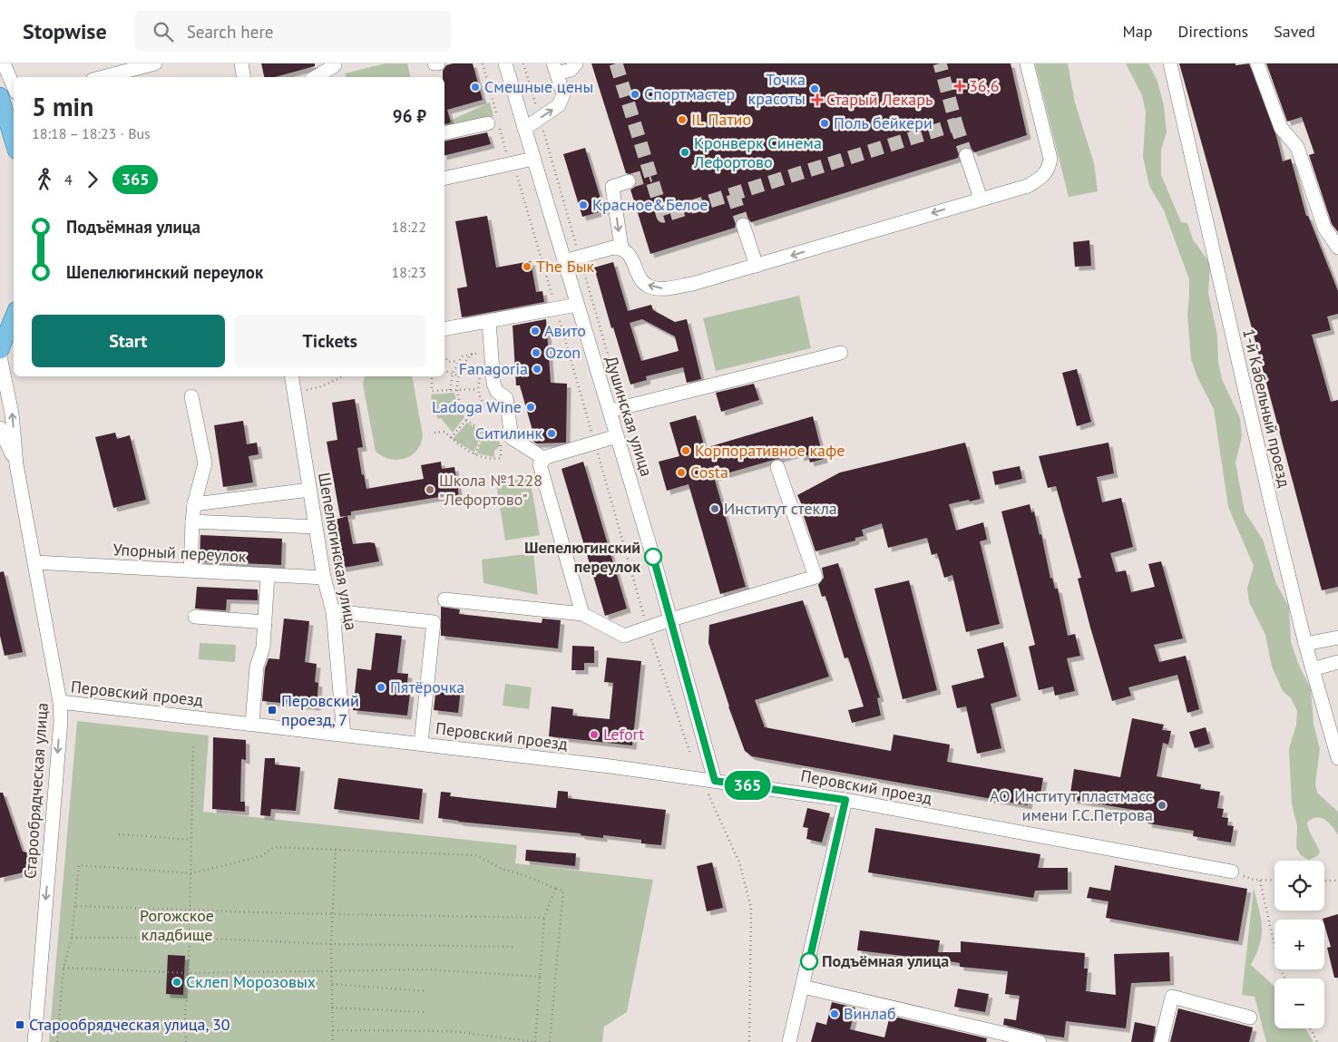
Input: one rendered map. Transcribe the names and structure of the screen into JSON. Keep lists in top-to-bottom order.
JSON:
{
  "streets": {
    "street": [
      "1-й Кабельный проезд",
      "Душинская улица",
      "Шепелюгинская улица",
      "Упорный переулок",
      "Перовский проезд",
      "Старообрядческая улица"
    ]
  },
  "crossings": [
    ["Душинская улица", "Перовский проезд"],
    ["Шепелюгинская улица", "Упорный переулок"],
    ["Шепелюгинская улица", "Перовский проезд"],
    ["Упорный переулок", "Старообрядческая улица"],
    ["Перовский проезд", "Старообрядческая улица"]
  ],
  "parks": ["Рогожское кладбище"],
  "places": {
    "health": ["36,6", "Старый Лекарь"],
    "other": [
      "Смешные цены",
      "Точка красоты",
      "Спортмастер",
      "IL Патио",
      "Поль бейкери",
      "Кронверк Синема Лефортово",
      "Красное&Белое",
      "The Бык",
      "Авито",
      "Ozon",
      "Fanagoria",
      "Ladoga Wine",
      "Ситилинк",
      "Корпоративное кафе",
      "Costa",
      "Школа №1228 \"Лефортово\"",
      "Институт стекла",
      "Шепелюгинский переулок",
      "Пятёрочка",
      "Lefort",
      "АО Институт пластмасс имени Г.С.Петрова",
      "Подъёмная улица",
      "Склеп Морозовых",
      "Винлаб"
    ],
    "transit": ["Перовский проезд, 7", "Старообрядческая улица, 30"]
  },
  "lines": ["bus line 365"],
  "page": {
    "header": "Stopwise",
    "search": "Search here",
    "nav": ["Map", "Directions", "Saved"],
    "on_map": "365",
    "heading": ["5 min", "18:18 – 18:23 · Bus", "96 ₽"],
    "legs": ["4", "365"],
    "list": [
      {
        "name": "Подъёмная улица",
        "value": "18:22"
      },
      {
        "name": "Шепелюгинский переулок",
        "value": "18:23"
      }
    ],
    "buttons": ["Start", "Tickets"],
    "map_buttons": ["+", "−"]
  }
}
